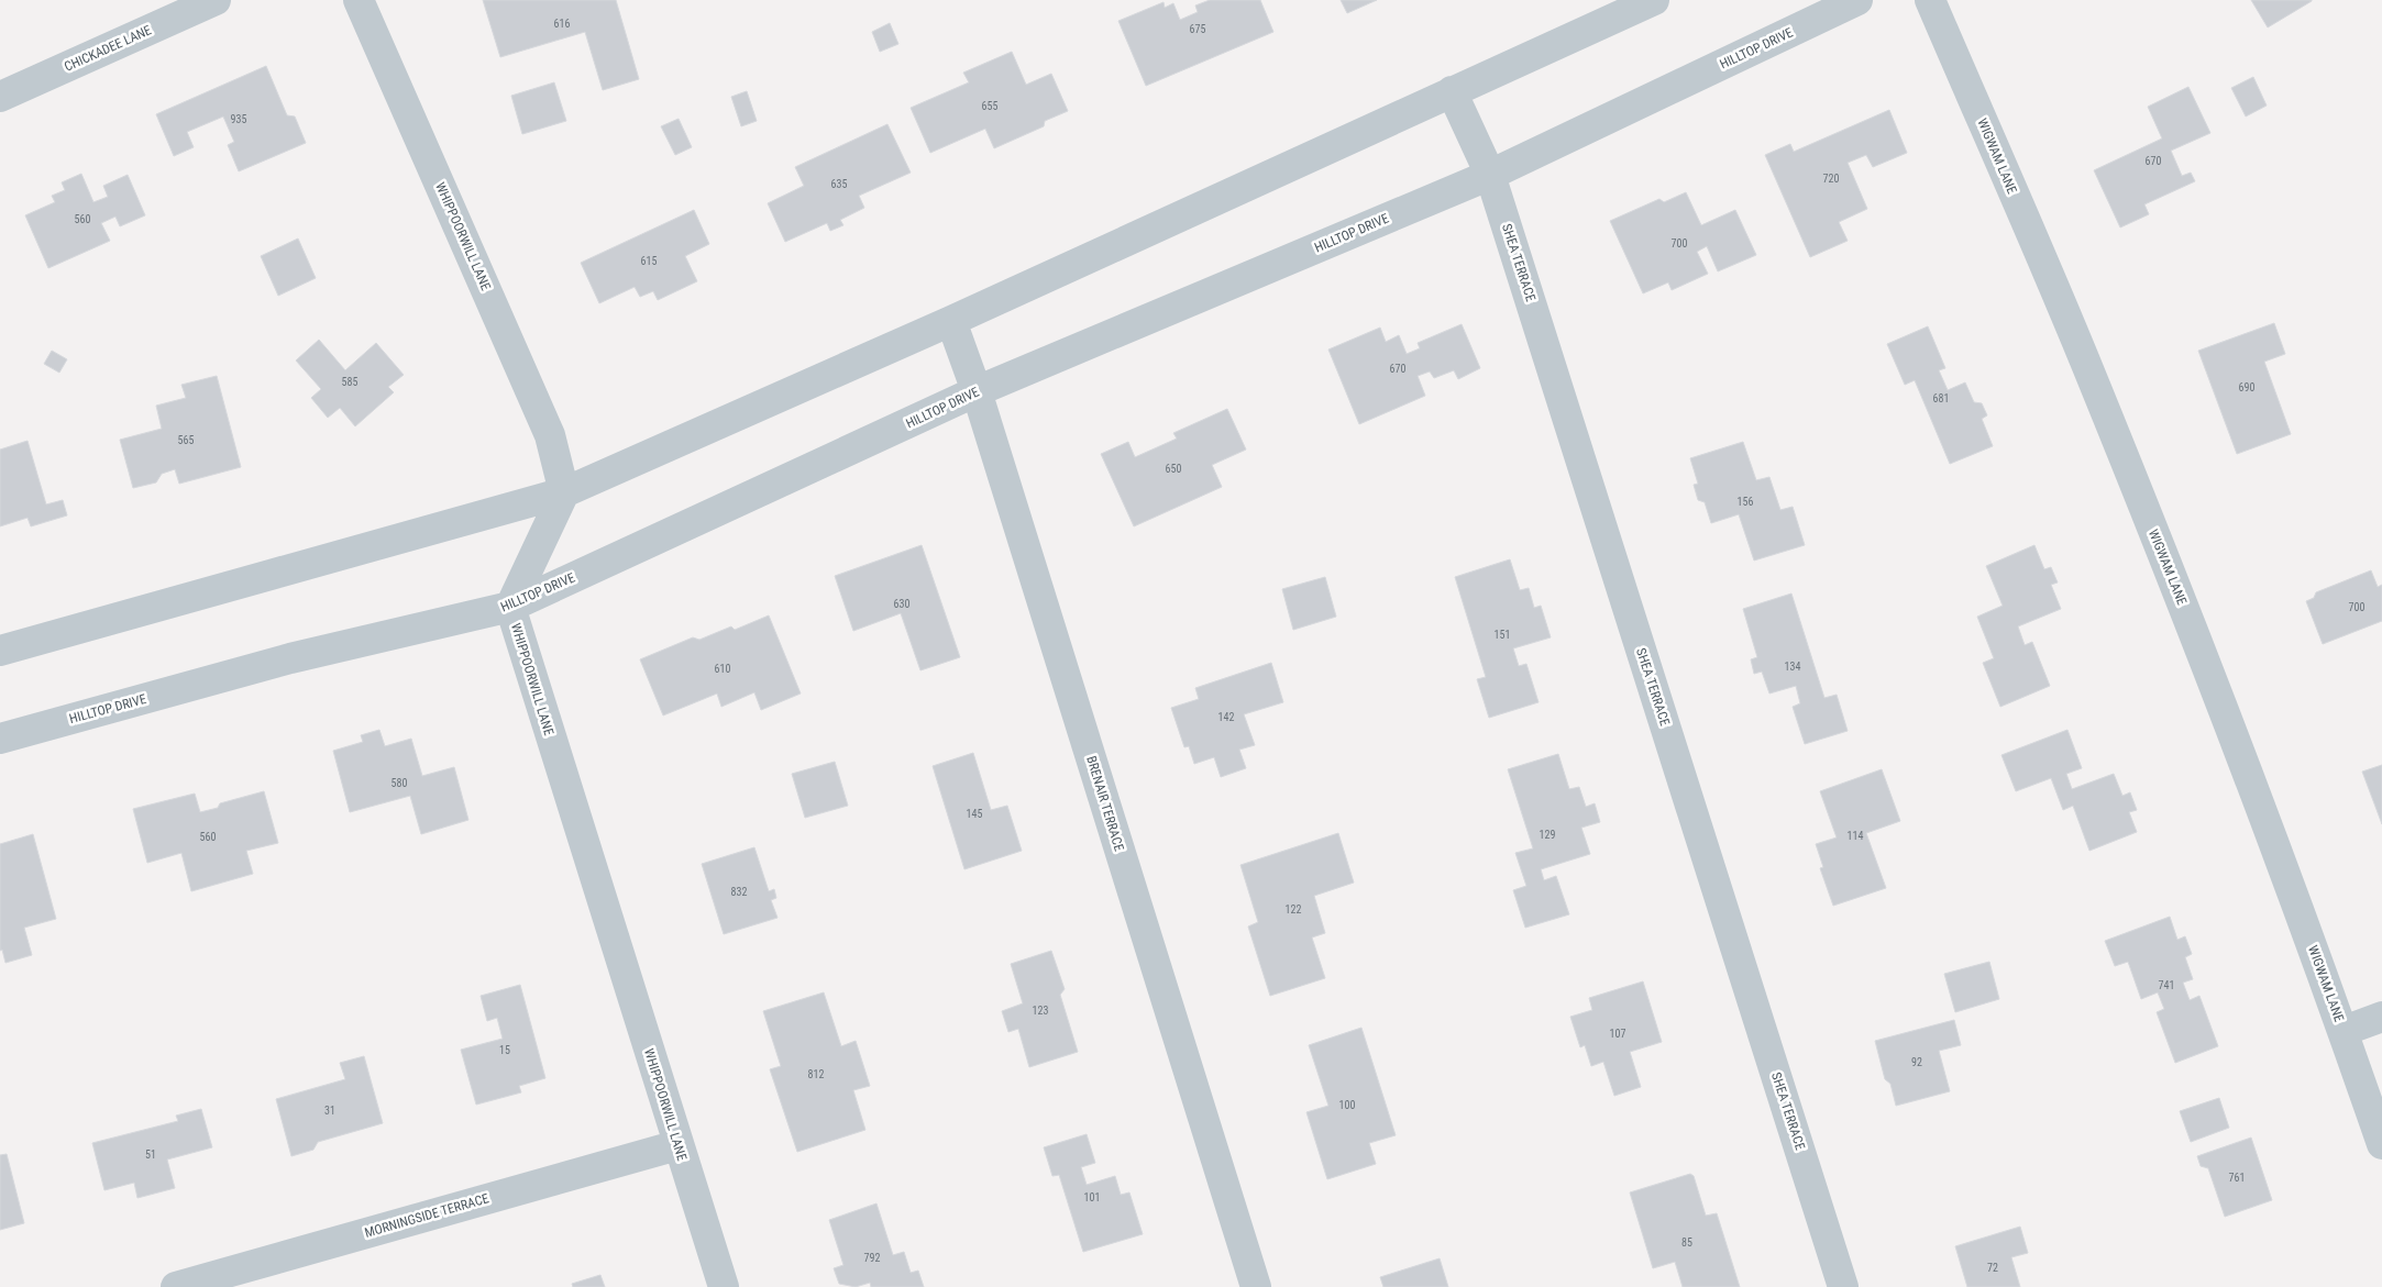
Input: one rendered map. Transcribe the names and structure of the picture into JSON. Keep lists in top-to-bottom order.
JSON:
{
  "streets": {
    "street": [
      "CHICKADEE LANE",
      "HILLTOP DRIVE",
      "WIGWAM LANE",
      "WHIPPOORWILL LANE",
      "SHEA TERRACE",
      "BRENAIR TERRACE",
      "MORNINGSIDE TERRACE"
    ]
  },
  "crossings": [
    ["HILLTOP DRIVE", "WHIPPOORWILL LANE"],
    ["HILLTOP DRIVE", "SHEA TERRACE"],
    ["HILLTOP DRIVE", "BRENAIR TERRACE"],
    ["WHIPPOORWILL LANE", "MORNINGSIDE TERRACE"]
  ],
  "house_numbers": [
    "616",
    "675",
    "655",
    "935",
    "670",
    "720",
    "635",
    "560",
    "700",
    "615",
    "670",
    "585",
    "690",
    "681",
    "565",
    "650",
    "156",
    "630",
    "700",
    "151",
    "134",
    "610",
    "142",
    "580",
    "145",
    "129",
    "114",
    "560",
    "832",
    "122",
    "741",
    "123",
    "107",
    "15",
    "92",
    "812",
    "100",
    "31",
    "51",
    "761",
    "101",
    "85",
    "792",
    "72"
  ]
}
